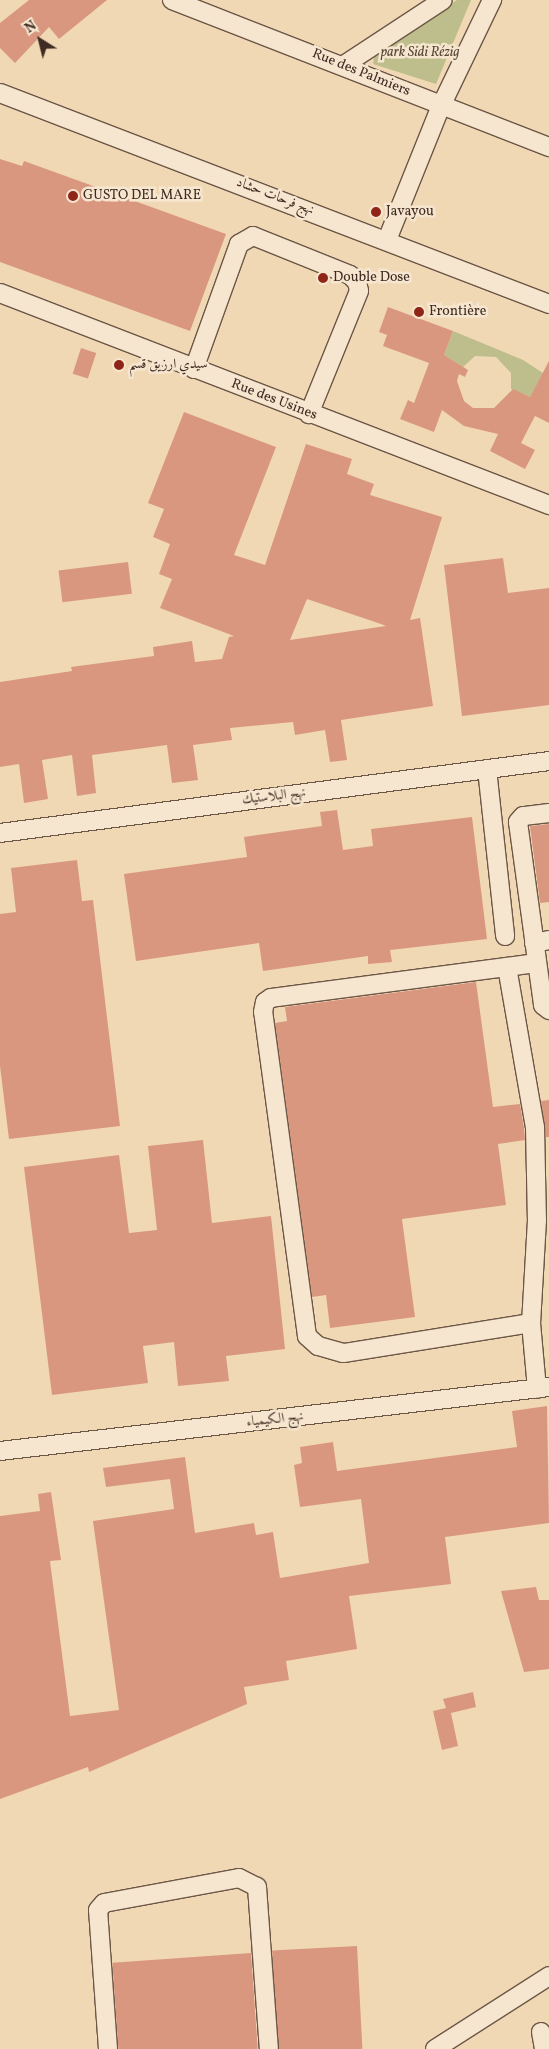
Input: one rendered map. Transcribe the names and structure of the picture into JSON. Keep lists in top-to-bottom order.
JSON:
{
  "streets": {
    "street": [
      "Rue des Palmiers",
      "نهج فرحات حشاد",
      "Rue des Usines",
      "نهج البلاستيك",
      "نهج الكيمياء"
    ]
  },
  "parks": ["park Sidi Rézig"],
  "places": [
    "GUSTO DEL MARE",
    "Javayou",
    "Double Dose",
    "Frontière",
    "سيدي ارزيق قسم"
  ],
  "north": "top left"
}
